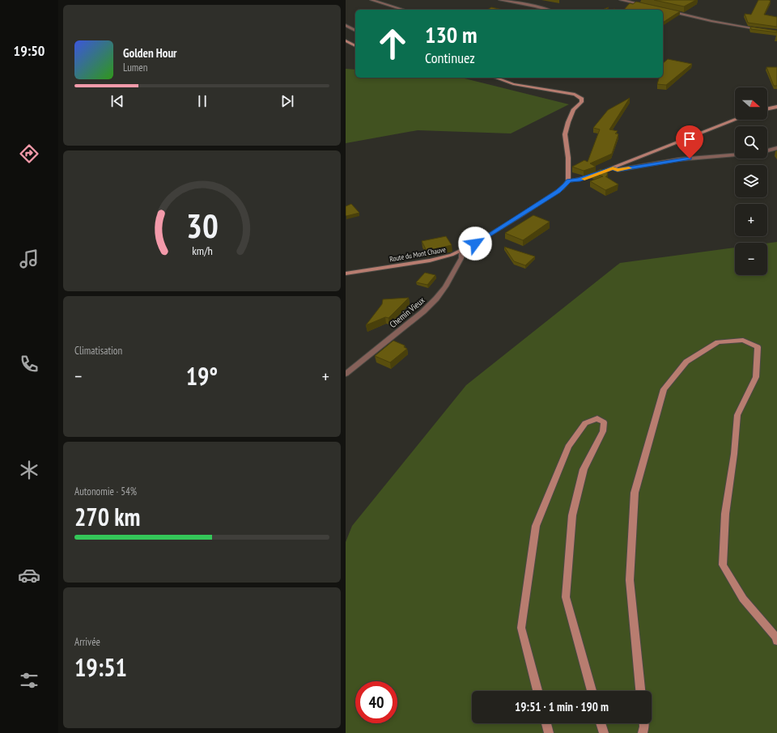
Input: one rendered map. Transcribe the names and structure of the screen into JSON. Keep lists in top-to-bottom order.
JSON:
{
  "streets": {
    "street": ["Route du Mont Chauve", "Chemin Vieux"]
  },
  "crossings": [
    ["Route du Mont Chauve", "Chemin Vieux"]
  ],
  "north": "right",
  "page": {
    "tabs": "19:50",
    "turn": ["130 m", "Continuez"],
    "song": ["Golden Hour", "Lumen"],
    "map_buttons": ["+", "−"],
    "tile": [
      "Climatisation",
      ["Autonomie · 54%", "270 km"],
      ["Arrivée", "19:51"]
    ],
    "heat": ["−", "19°", "+"],
    "limit": "40",
    "trip": "19:51 · 1 min · 190 m",
    "gauge": ["30", "km/h"]
  }
}
